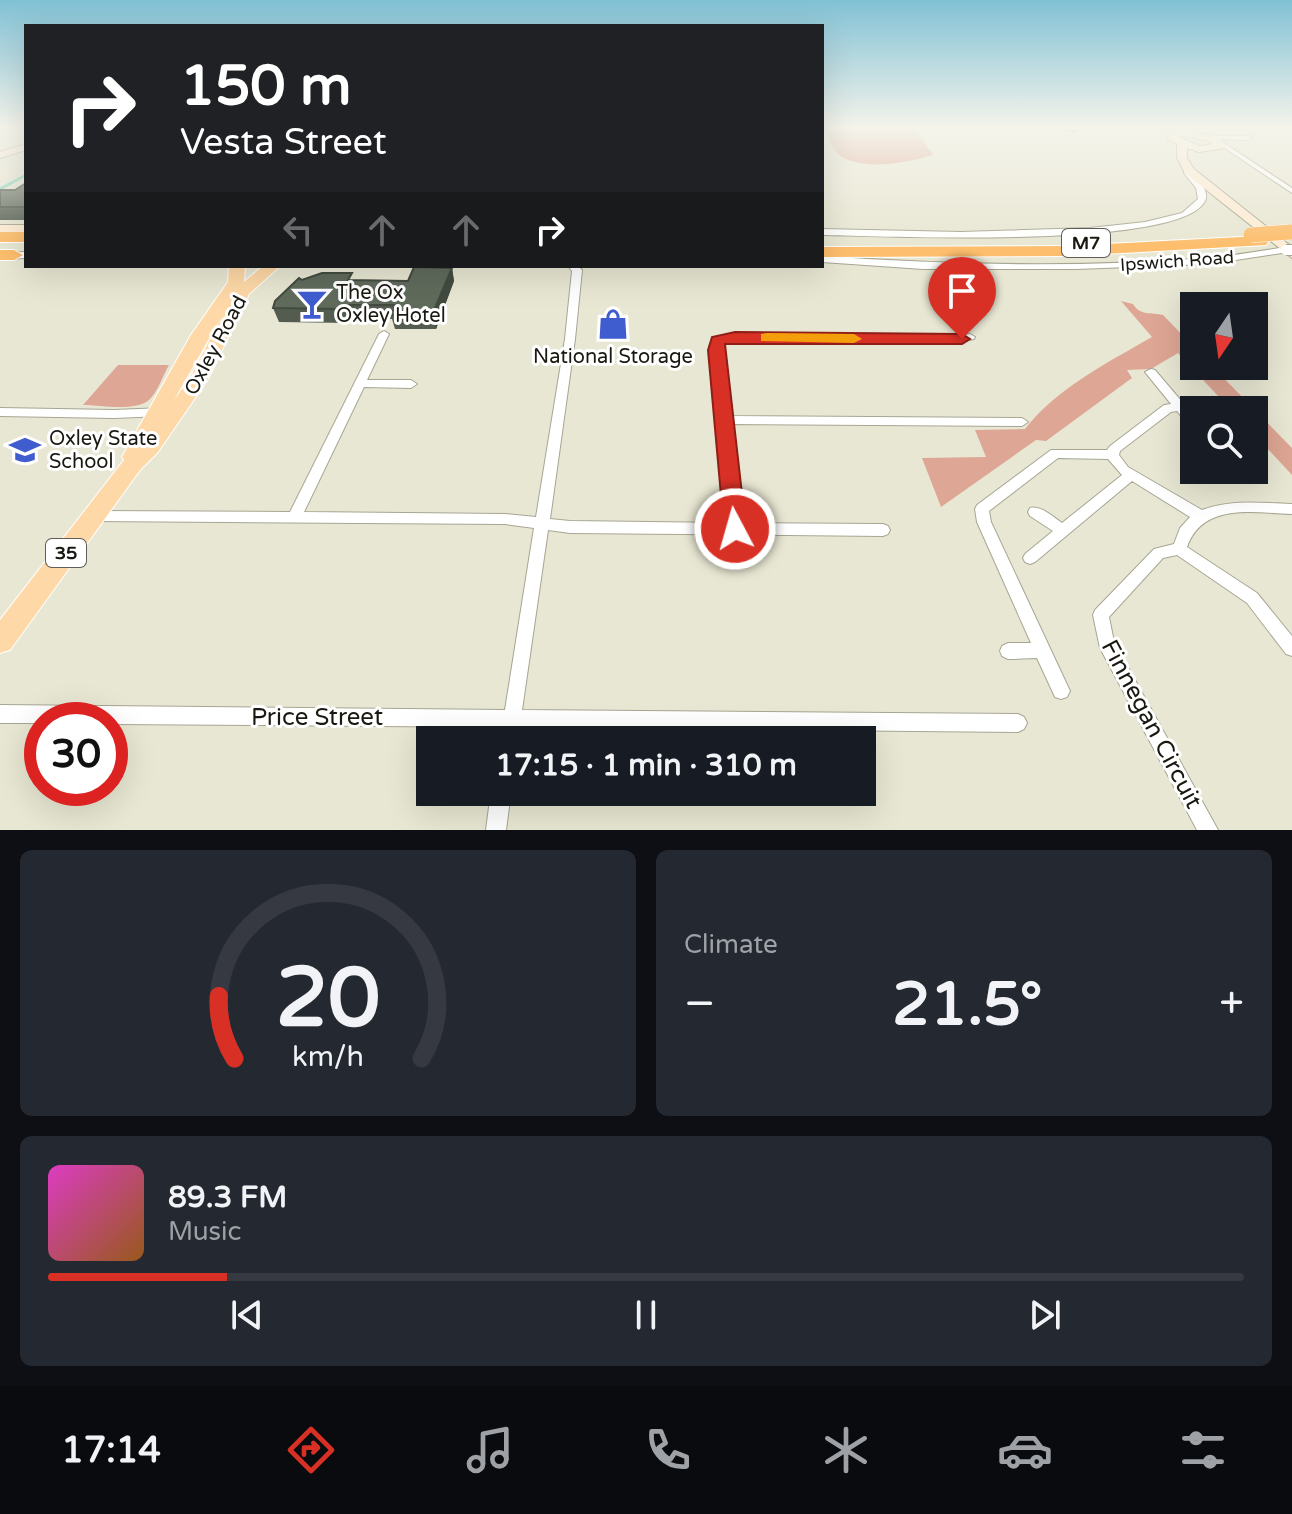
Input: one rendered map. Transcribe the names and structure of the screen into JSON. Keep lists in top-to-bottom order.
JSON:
{
  "streets": {
    "highway": ["M7"],
    "main road": ["Oxley Road", "35"],
    "street": ["Ipswich Road", "Price Street", "Finnegan Circuit"]
  },
  "crossings": [
    ["M7", "Ipswich Road"]
  ],
  "places": {
    "bar": ["The Ox Oxley Hotel"],
    "shop": ["National Storage"],
    "school or university": ["Oxley State School"]
  },
  "north": "bottom",
  "page": {
    "turn": ["150 m", "Vesta Street"],
    "limit": "30",
    "trip": "17:15 · 1 min · 310 m",
    "tile": "Climate",
    "heat": ["−", "21.5°", "+"],
    "song": ["89.3 FM", "Music"],
    "tabs": "17:14",
    "gauge": ["20", "km/h"]
  }
}
